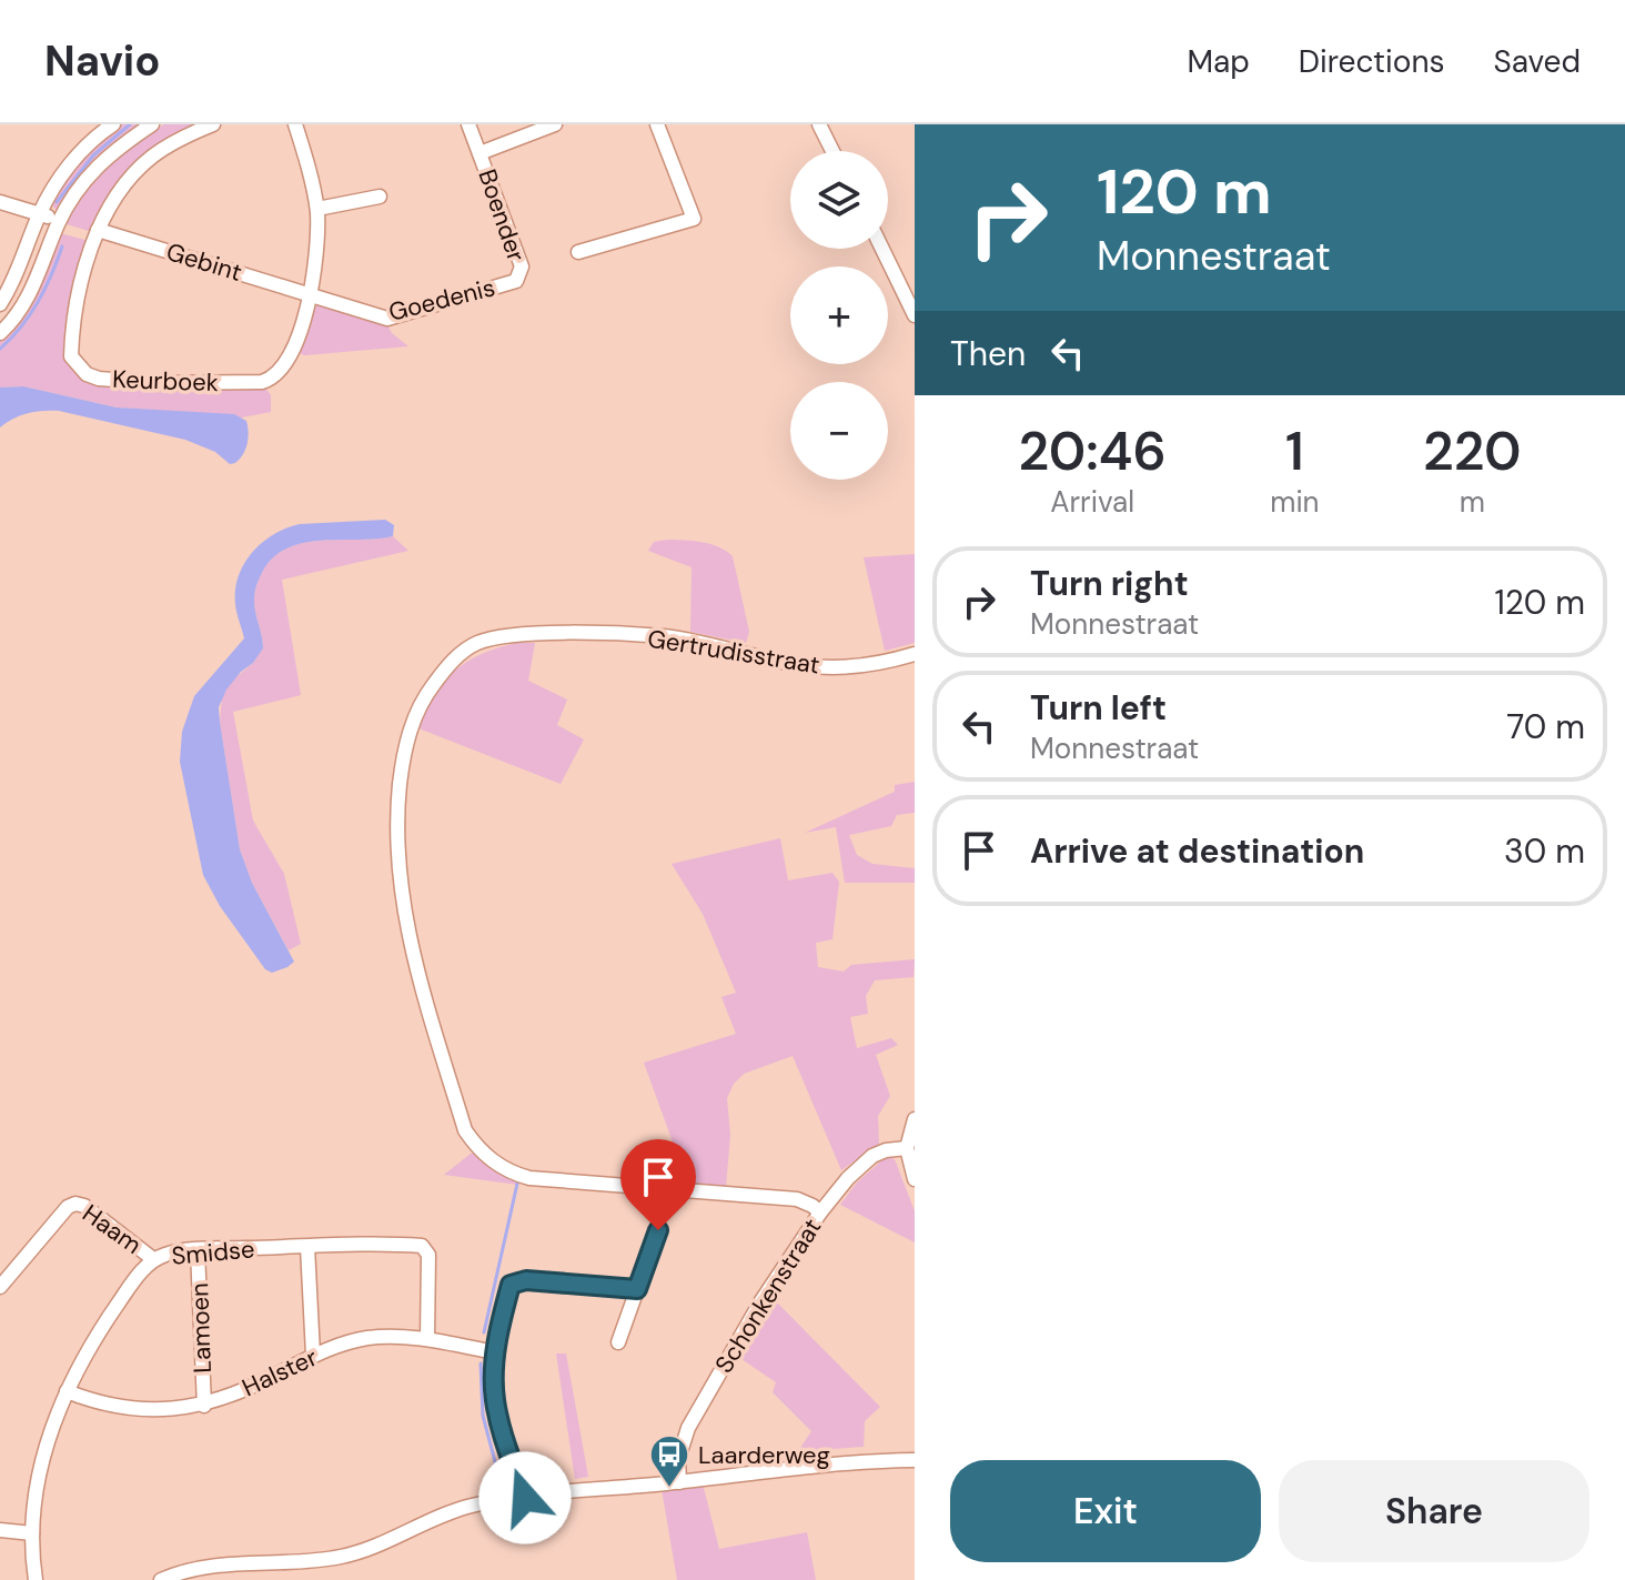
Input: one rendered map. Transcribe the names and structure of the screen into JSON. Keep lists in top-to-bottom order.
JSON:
{
  "streets": {
    "street": [
      "Boender",
      "Gebint",
      "Goedenis",
      "Keurboek",
      "Gertrudisstraat",
      "Haam",
      "Smidse",
      "Schonkenstraat",
      "Lamoen",
      "Halster"
    ]
  },
  "crossings": [
    ["Boender", "Goedenis"],
    ["Gebint", "Goedenis"],
    ["Gebint", "Keurboek"],
    ["Goedenis", "Keurboek"],
    ["Gertrudisstraat", "Schonkenstraat"],
    ["Haam", "Smidse"],
    ["Smidse", "Lamoen"],
    ["Smidse", "Halster"],
    ["Lamoen", "Halster"]
  ],
  "places": {
    "bus stop": ["Laarderweg"]
  },
  "page": {
    "header": "Navio",
    "nav": ["Map", "Directions", "Saved"],
    "turn": ["120 m", "Monnestraat"],
    "map_buttons": ["+", "−"],
    "then": "Then",
    "eta": [
      "20:46",
      "Arrival",
      "1",
      "min",
      "220",
      "m"
    ],
    "list": [
      {
        "name": "Turn right",
        "note": "Monnestraat",
        "value": "120 m"
      },
      {
        "name": "Turn left",
        "note": "Monnestraat",
        "value": "70 m"
      },
      {
        "name": "Arrive at destination",
        "value": "30 m"
      }
    ],
    "buttons": ["Exit", "Share"]
  }
}
